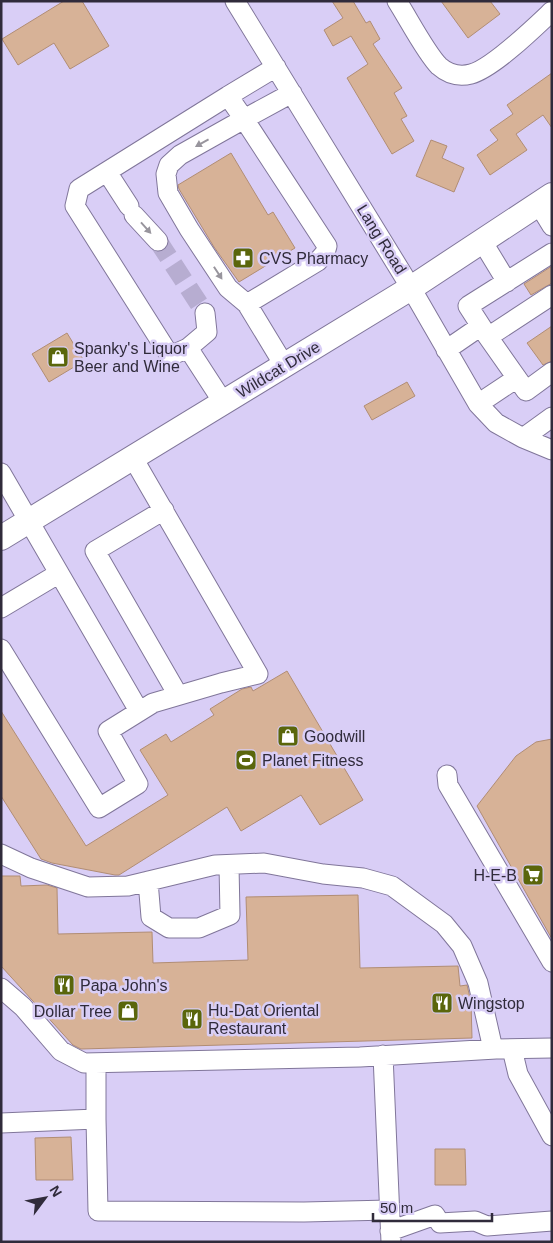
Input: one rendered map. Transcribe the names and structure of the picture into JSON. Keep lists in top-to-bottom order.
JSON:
{
  "streets": {
    "main road": ["Wildcat Drive"],
    "street": ["Lang Road"]
  },
  "crossings": [
    ["Lang Road", "Wildcat Drive"]
  ],
  "places": {
    "pharmacy": ["CVS Pharmacy"],
    "shop": ["Spanky's Liquor Beer and Wine", "Goodwill", "Dollar Tree"],
    "sports": ["Planet Fitness"],
    "supermarket": ["H-E-B"],
    "restaurant": ["Papa John's", "Wingstop", "Hu-Dat Oriental Restaurant"]
  },
  "scale_bar": "50 m",
  "north": "top right"
}
